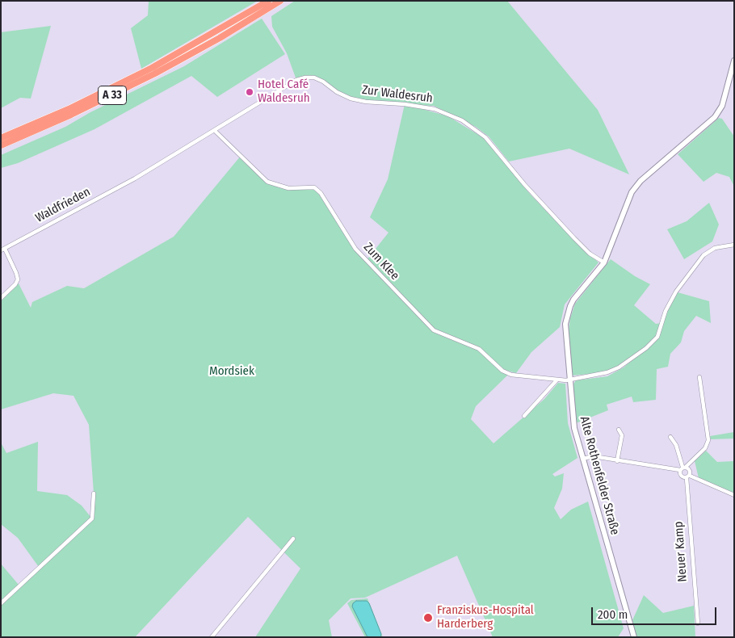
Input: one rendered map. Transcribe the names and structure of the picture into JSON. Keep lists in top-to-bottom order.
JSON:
{
  "streets": {
    "highway": ["A 33"],
    "street": [
      "Zur Waldesruh",
      "Waldfrieden",
      "Zum Klee",
      "Alte Rothenfelder Straße",
      "Neuer Kamp"
    ]
  },
  "crossings": [
    ["Zur Waldesruh", "Waldfrieden"],
    ["Zur Waldesruh", "Zum Klee"],
    ["Zur Waldesruh", "Alte Rothenfelder Straße"],
    ["Zum Klee", "Alte Rothenfelder Straße"]
  ],
  "parks": ["Mordsiek"],
  "places": ["Hotel Café Waldesruh", "Franziskus-Hospital Harderberg"],
  "scale_bar": "200 m"
}
